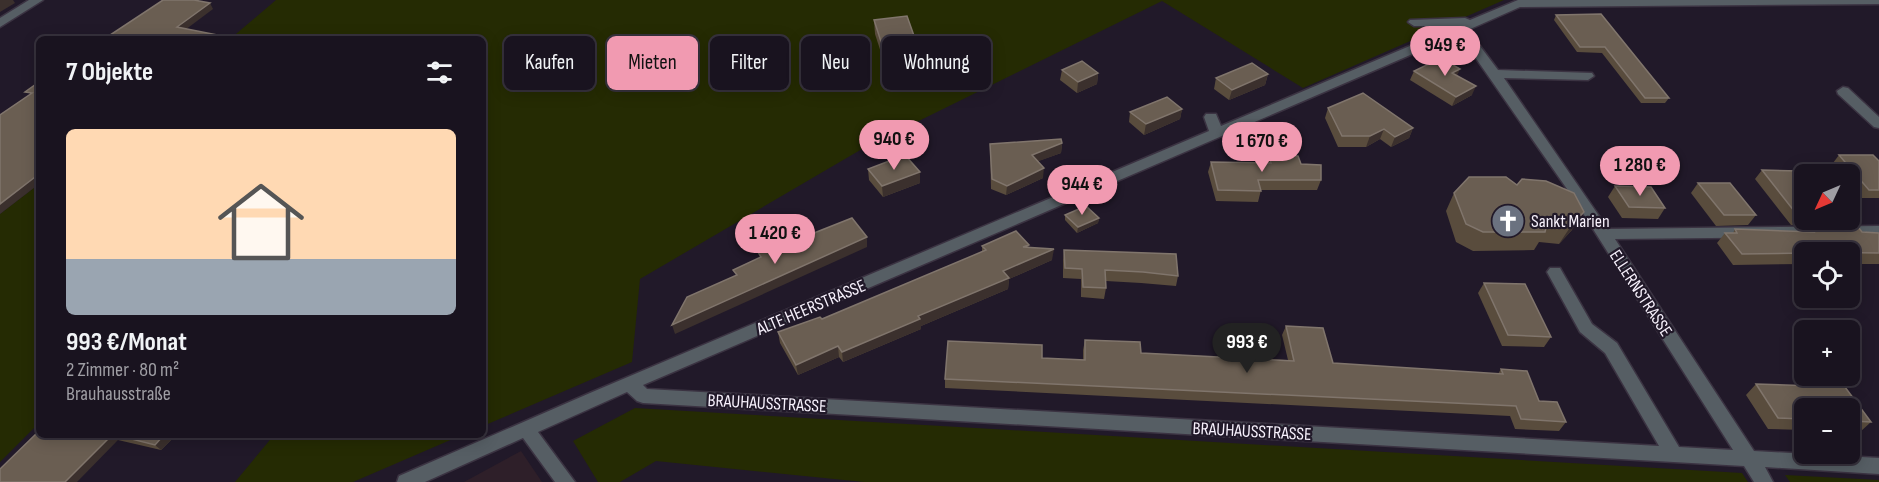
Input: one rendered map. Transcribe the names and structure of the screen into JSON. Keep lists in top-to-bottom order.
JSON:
{
  "streets": {
    "street": ["ELLERNSTRASSE", "ALTE HEERSTRASSE", "BRAUHAUSSTRASSE"]
  },
  "crossings": [
    ["ELLERNSTRASSE", "ALTE HEERSTRASSE"],
    ["ELLERNSTRASSE", "BRAUHAUSSTRASSE"],
    ["ALTE HEERSTRASSE", "BRAUHAUSSTRASSE"]
  ],
  "places": {
    "church": ["Sankt Marien"]
  },
  "north": "bottom left",
  "page": {
    "price": [
      "949 €",
      "940 €",
      "1 670 €",
      "1 280 €",
      "944 €",
      "1 420 €",
      "993 €"
    ],
    "chip": [
      "Kaufen",
      "Mieten",
      "Filter",
      "Neu",
      "Wohnung"
    ],
    "heading": "7 Objekte",
    "list": [
      {
        "name": "993 €/Monat",
        "note": "2 Zimmer · 80 m² · Brauhausstraße"
      }
    ],
    "map_buttons": ["+", "−"]
  }
}
